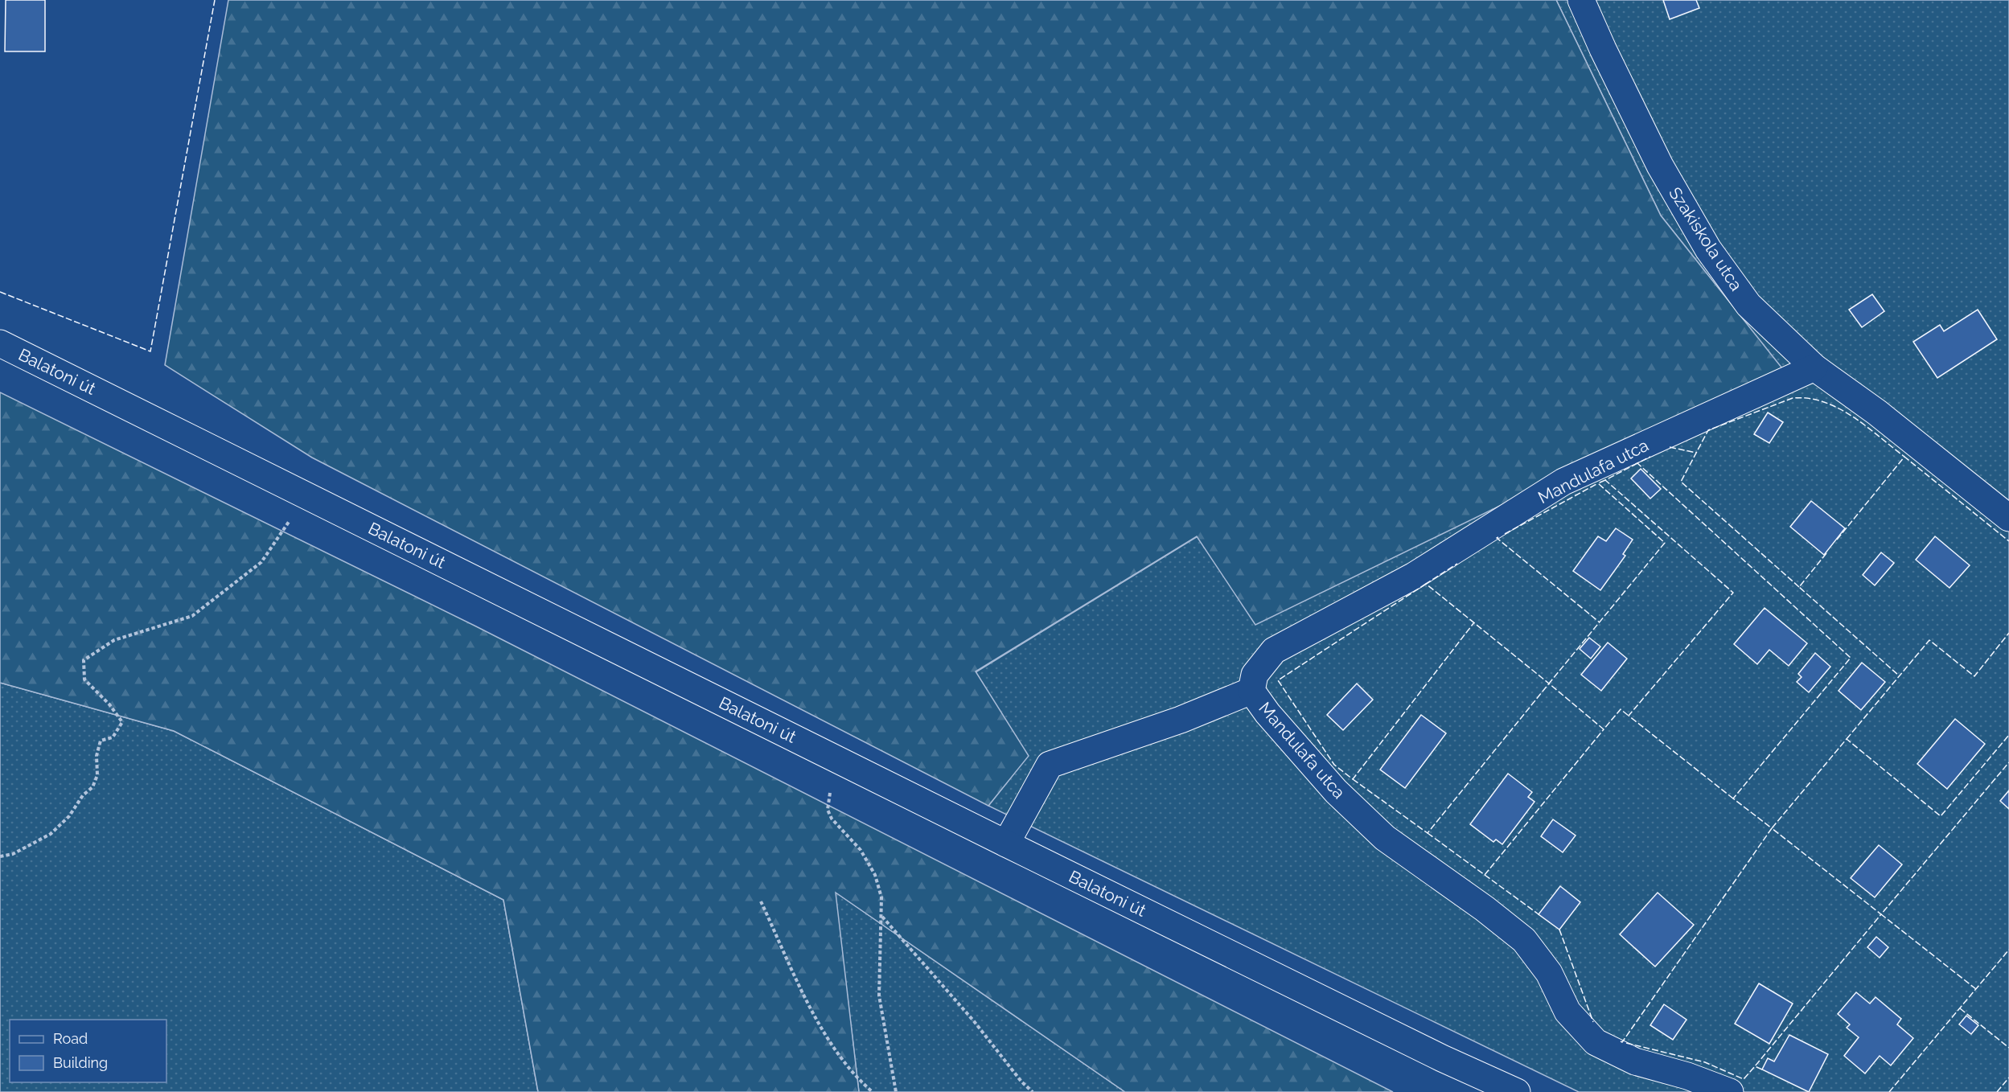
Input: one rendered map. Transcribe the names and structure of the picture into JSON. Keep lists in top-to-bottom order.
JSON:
{
  "streets": {
    "street": ["Szakiskola utca", "Balatoni út", "Mandulafa utca"]
  },
  "crossings": [
    ["Szakiskola utca", "Mandulafa utca"]
  ],
  "legend": ["Road", "Building"]
}
